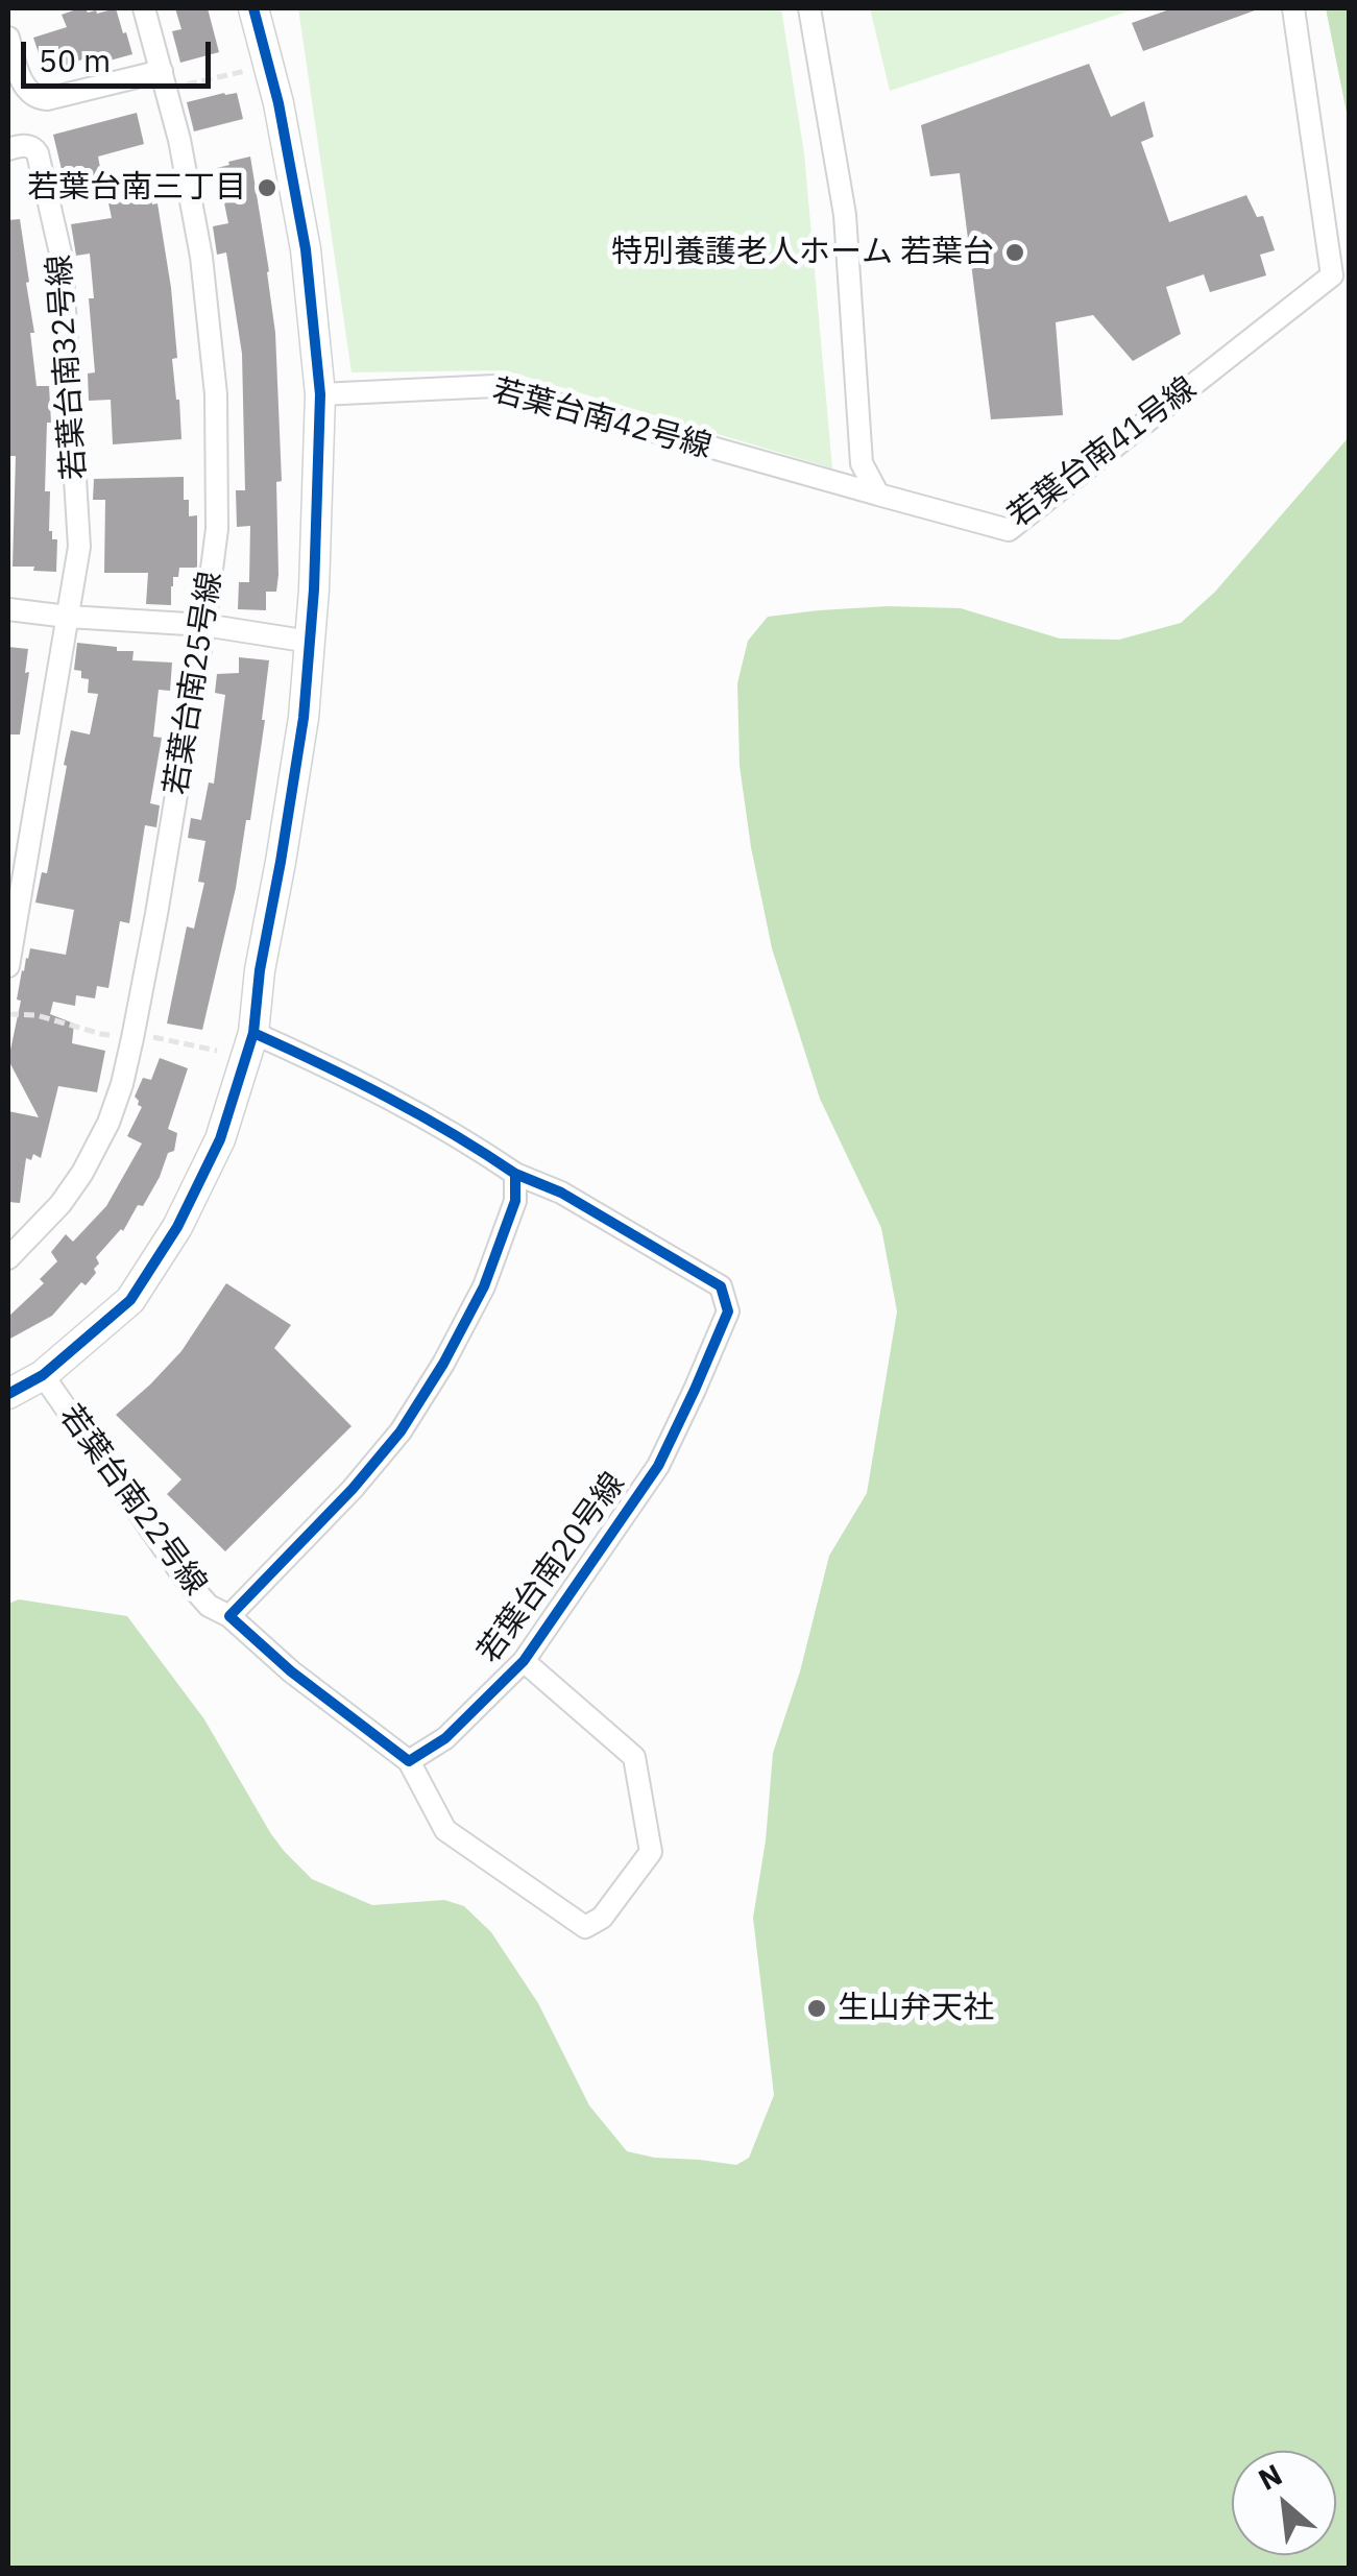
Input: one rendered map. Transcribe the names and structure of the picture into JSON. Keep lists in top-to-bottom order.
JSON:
{
  "streets": {
    "street": [
      "若葉台南32号線",
      "若葉台南42号線",
      "若葉台南41号線",
      "若葉台南25号線",
      "若葉台南22号線",
      "若葉台南20号線"
    ]
  },
  "crossings": [
    ["若葉台南42号線", "若葉台南41号線"]
  ],
  "places": ["若葉台南三丁目", "特別養護老人ホーム 若葉台", "生山弁天社"],
  "scale_bar": "50 m",
  "north": "top left"
}
